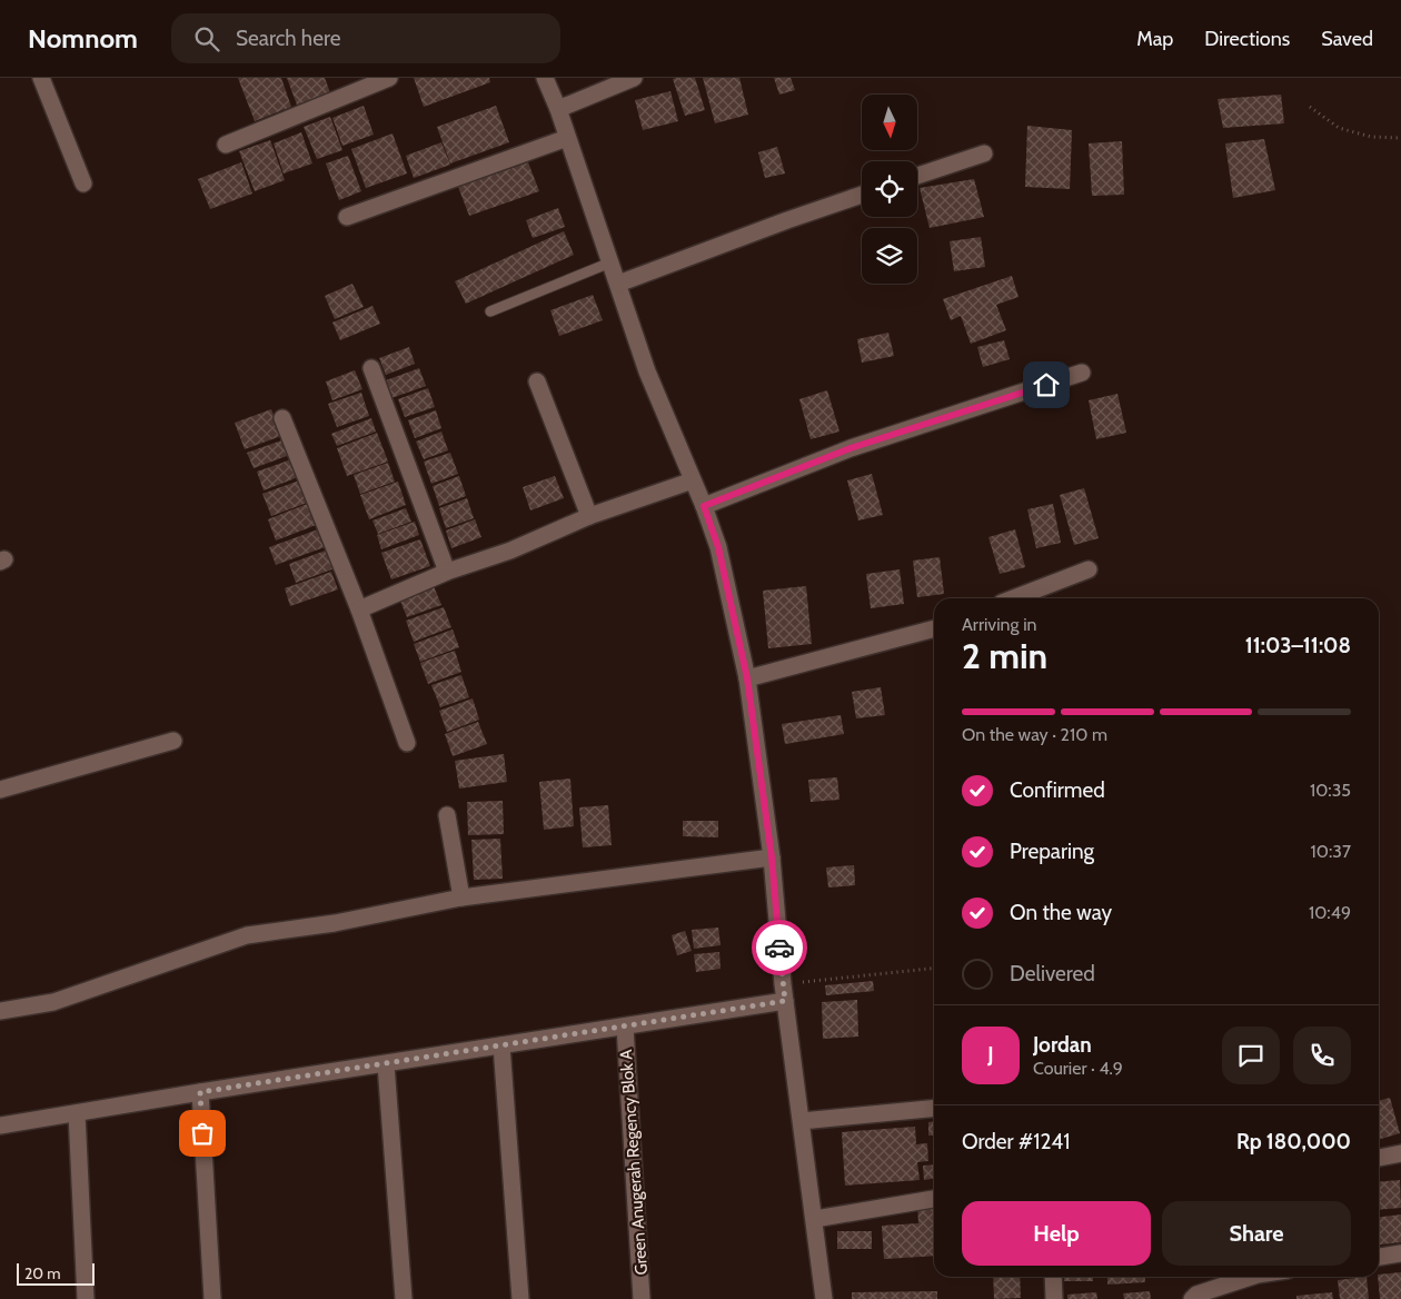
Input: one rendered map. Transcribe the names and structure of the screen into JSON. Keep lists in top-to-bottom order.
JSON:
{
  "streets": {
    "street": ["Green Anugerah Regency Blok A"]
  },
  "scale_bar": "20 m",
  "north": "bottom",
  "page": {
    "header": "Nomnom",
    "search": "Search here",
    "nav": ["Map", "Directions", "Saved"],
    "heading": ["2 min", "Arriving in", "11:03–11:08"],
    "panel": [
      "Jordan",
      "Courier · 4.9",
      "Order #1241",
      "Rp 180,000"
    ],
    "bar": "On the way · 210 m",
    "list": [
      ["Confirmed", "10:35"],
      ["Preparing", "10:37"],
      ["On the way", "10:49"],
      "Delivered"
    ],
    "round": "J",
    "buttons": ["Help", "Share"],
    "scale": "20 m"
  }
}
